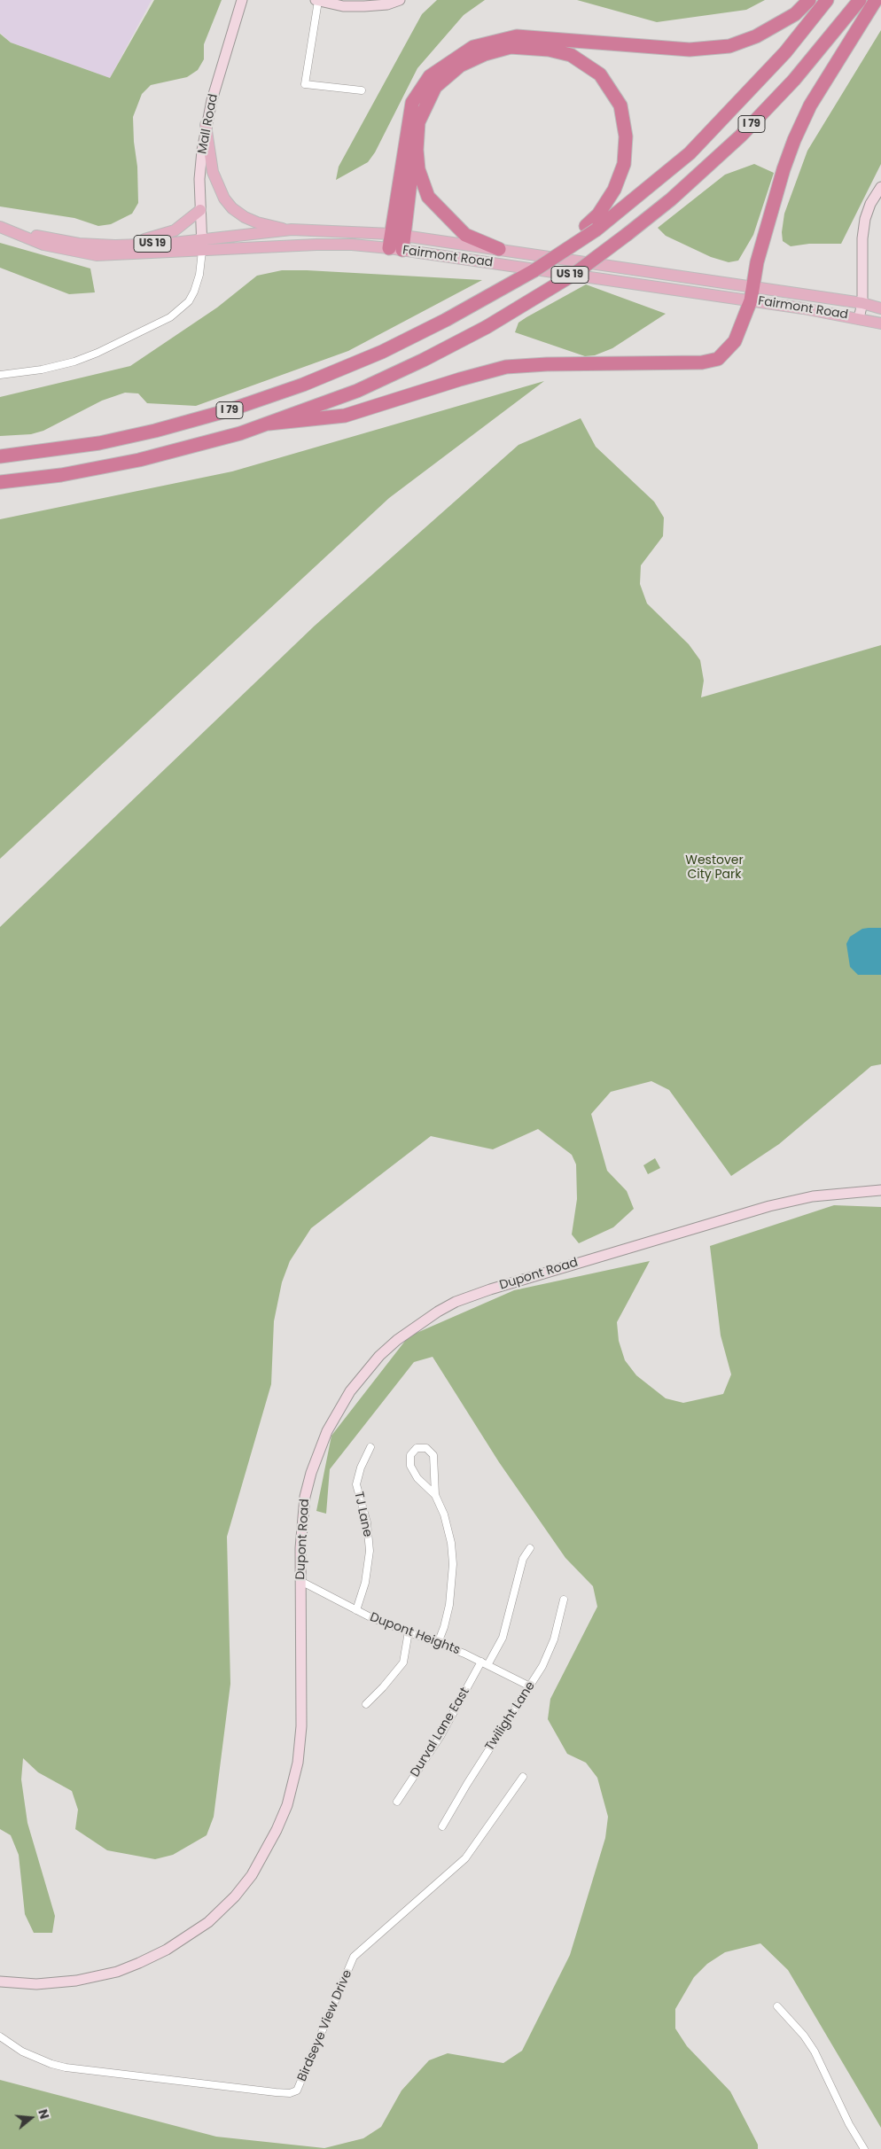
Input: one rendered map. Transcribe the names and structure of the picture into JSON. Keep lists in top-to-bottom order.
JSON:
{
  "streets": {
    "highway": ["I 79"],
    "main road": ["US 19", "Fairmont Road"],
    "street": [
      "Mall Road",
      "Dupont Road",
      "TJ Lane",
      "Dupont Heights",
      "Twilight Lane",
      "Durval Lane East",
      "Birdseye View Drive"
    ]
  },
  "crossings": [
    ["Mall Road", "Fairmont Road"],
    ["Dupont Road", "Dupont Heights"],
    ["TJ Lane", "Dupont Heights"],
    ["Dupont Heights", "Twilight Lane"],
    ["Dupont Heights", "Durval Lane East"]
  ],
  "parks": ["Westover City Park"],
  "north": "right"
}
